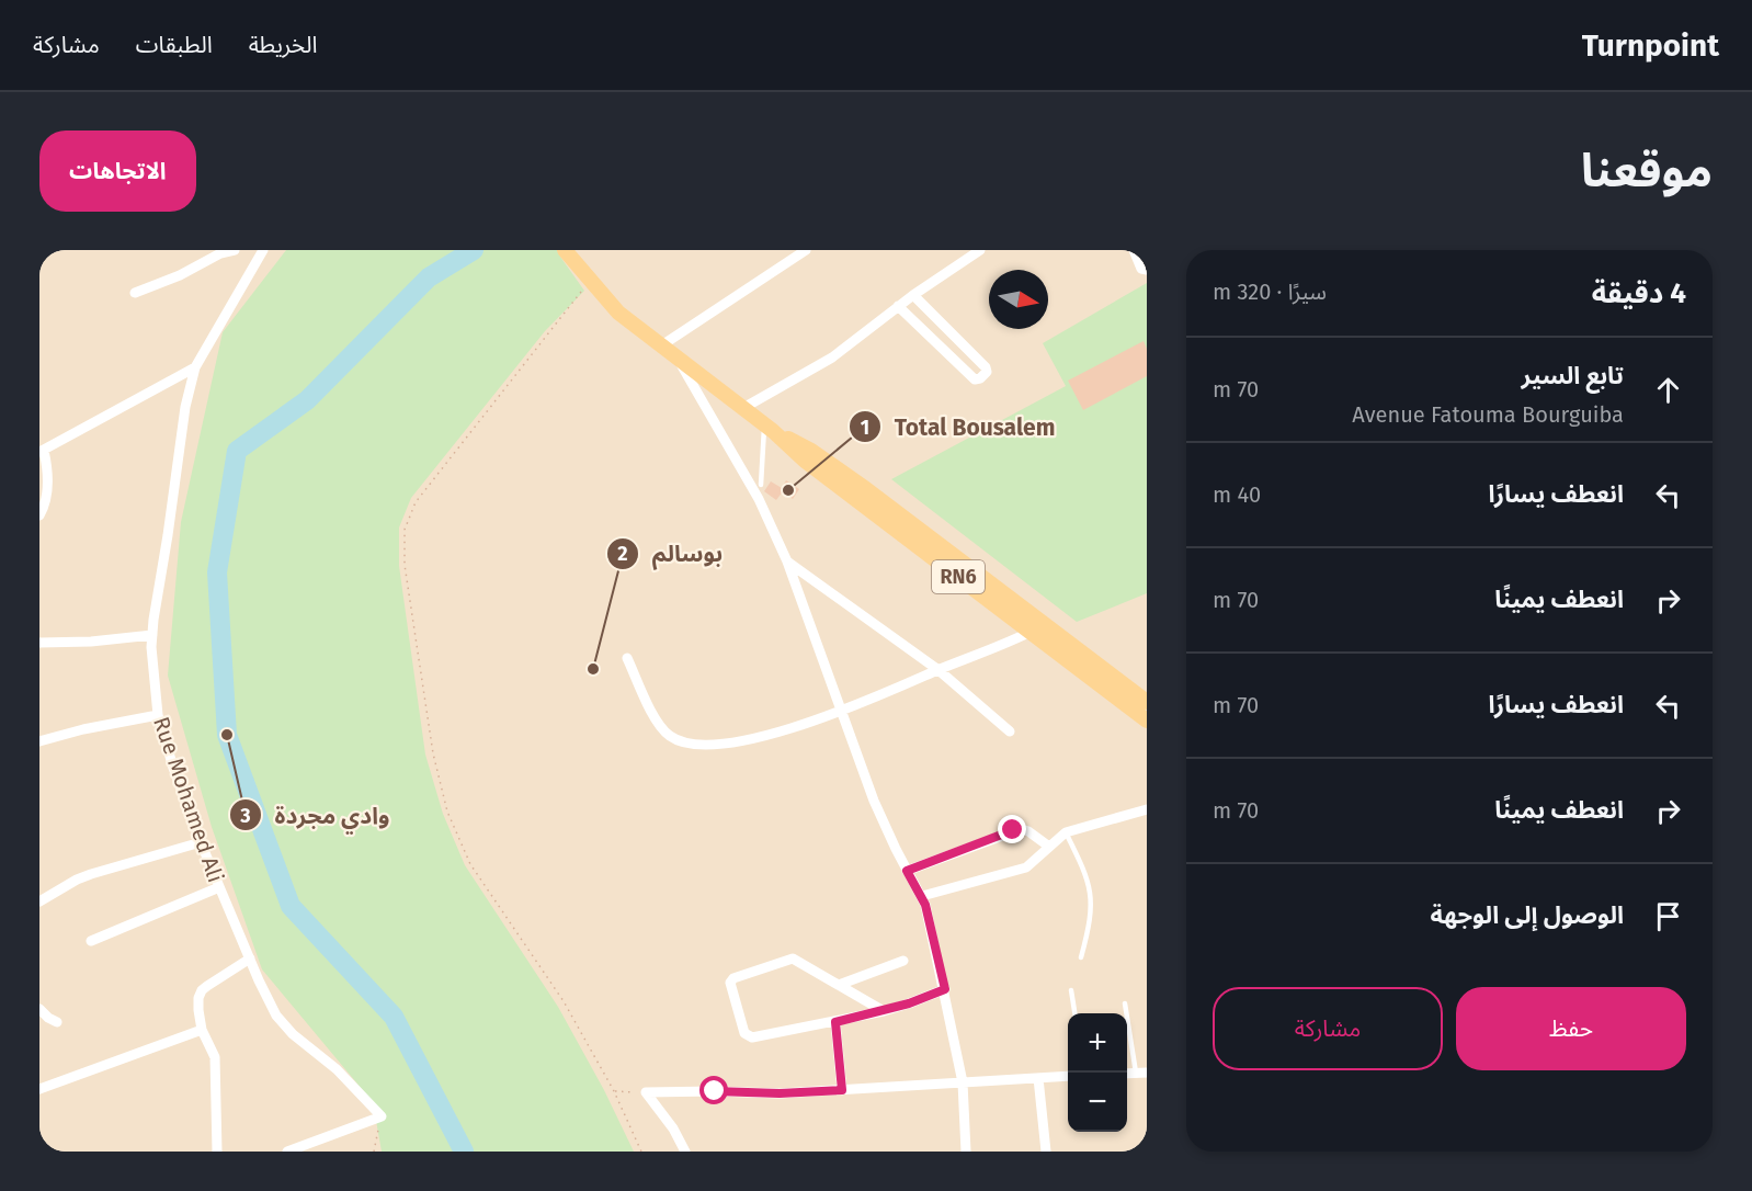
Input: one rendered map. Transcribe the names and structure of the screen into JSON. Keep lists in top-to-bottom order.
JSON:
{
  "streets": {
    "main road": ["RN6"],
    "street": ["Rue Mohamed Ali"]
  },
  "places": ["Total Bousalem", "بوسالم", "وادي مجردة"],
  "north": "right",
  "page": {
    "header": "Turnpoint",
    "nav": ["الخريطة", "الطبقات", "مشاركة"],
    "title": "موقعنا",
    "buttons": [
      "الاتجاهات",
      ["حفظ", "مشاركة"]
    ],
    "heading": ["4 دقيقة", "سيرًا · 320 m"],
    "list": [
      ["تابع السير", "Avenue Fatouma Bourguiba", "70 m"],
      ["انعطف يسارًا", "40 m"],
      ["انعطف يمينًا", "70 m"],
      ["انعطف يسارًا", "70 m"],
      ["انعطف يمينًا", "70 m"],
      "الوصول إلى الوجهة"
    ],
    "map_buttons": ["+", "−"]
  }
}
